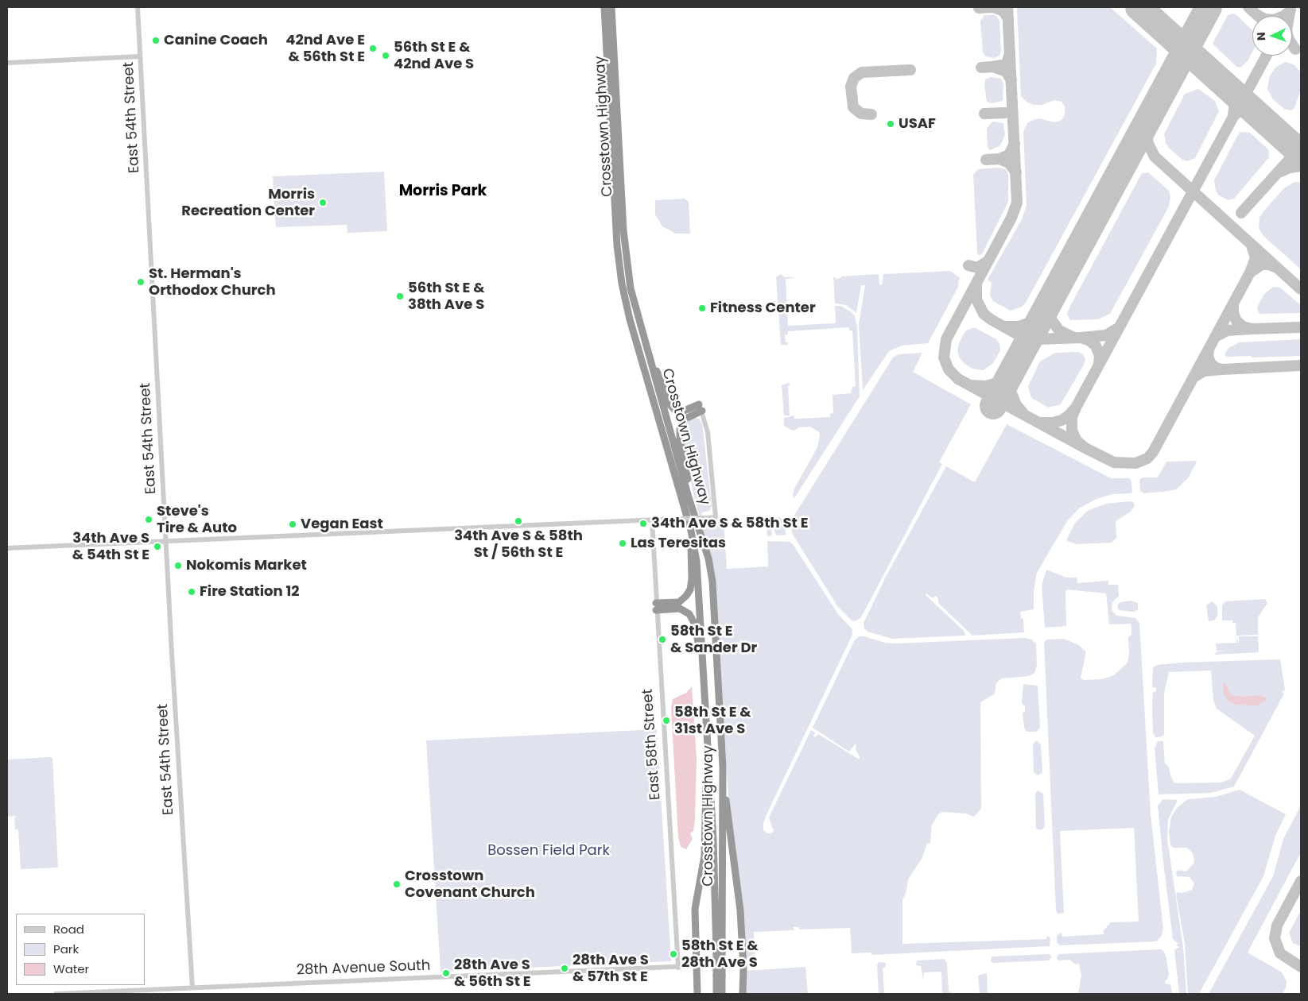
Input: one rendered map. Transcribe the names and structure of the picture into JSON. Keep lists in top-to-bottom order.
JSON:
{
  "streets": {
    "highway": ["Crosstown Highway"],
    "street": ["East 54th Street", "East 58th Street", "28th Avenue South"]
  },
  "crossings": [
    ["East 54th Street", "28th Avenue South"],
    ["East 58th Street", "28th Avenue South"]
  ],
  "districts": ["Morris Park"],
  "parks": ["Bossen Field Park"],
  "places": [
    "Canine Coach",
    "42nd Ave E & 56th St E",
    "56th St E & 42nd Ave S",
    "USAF",
    "Morris Recreation Center",
    "St. Herman's Orthodox Church",
    "56th St E & 38th Ave S",
    "Fitness Center",
    "Steve's Tire & Auto",
    "34th Ave S & 58th St / 56th St E",
    "34th Ave S & 58th St E",
    "Vegan East",
    "Las Teresitas",
    "34th Ave S & 54th St E",
    "Nokomis Market",
    "Fire Station 12",
    "58th St E & Sander Dr",
    "58th St E & 31st Ave S",
    "Crosstown Covenant Church",
    "58th St E & 28th Ave S",
    "28th Ave S & 57th St E",
    "28th Ave S & 56th St E"
  ],
  "legend": ["Road", "Park", "Water"],
  "north": "left"
}
